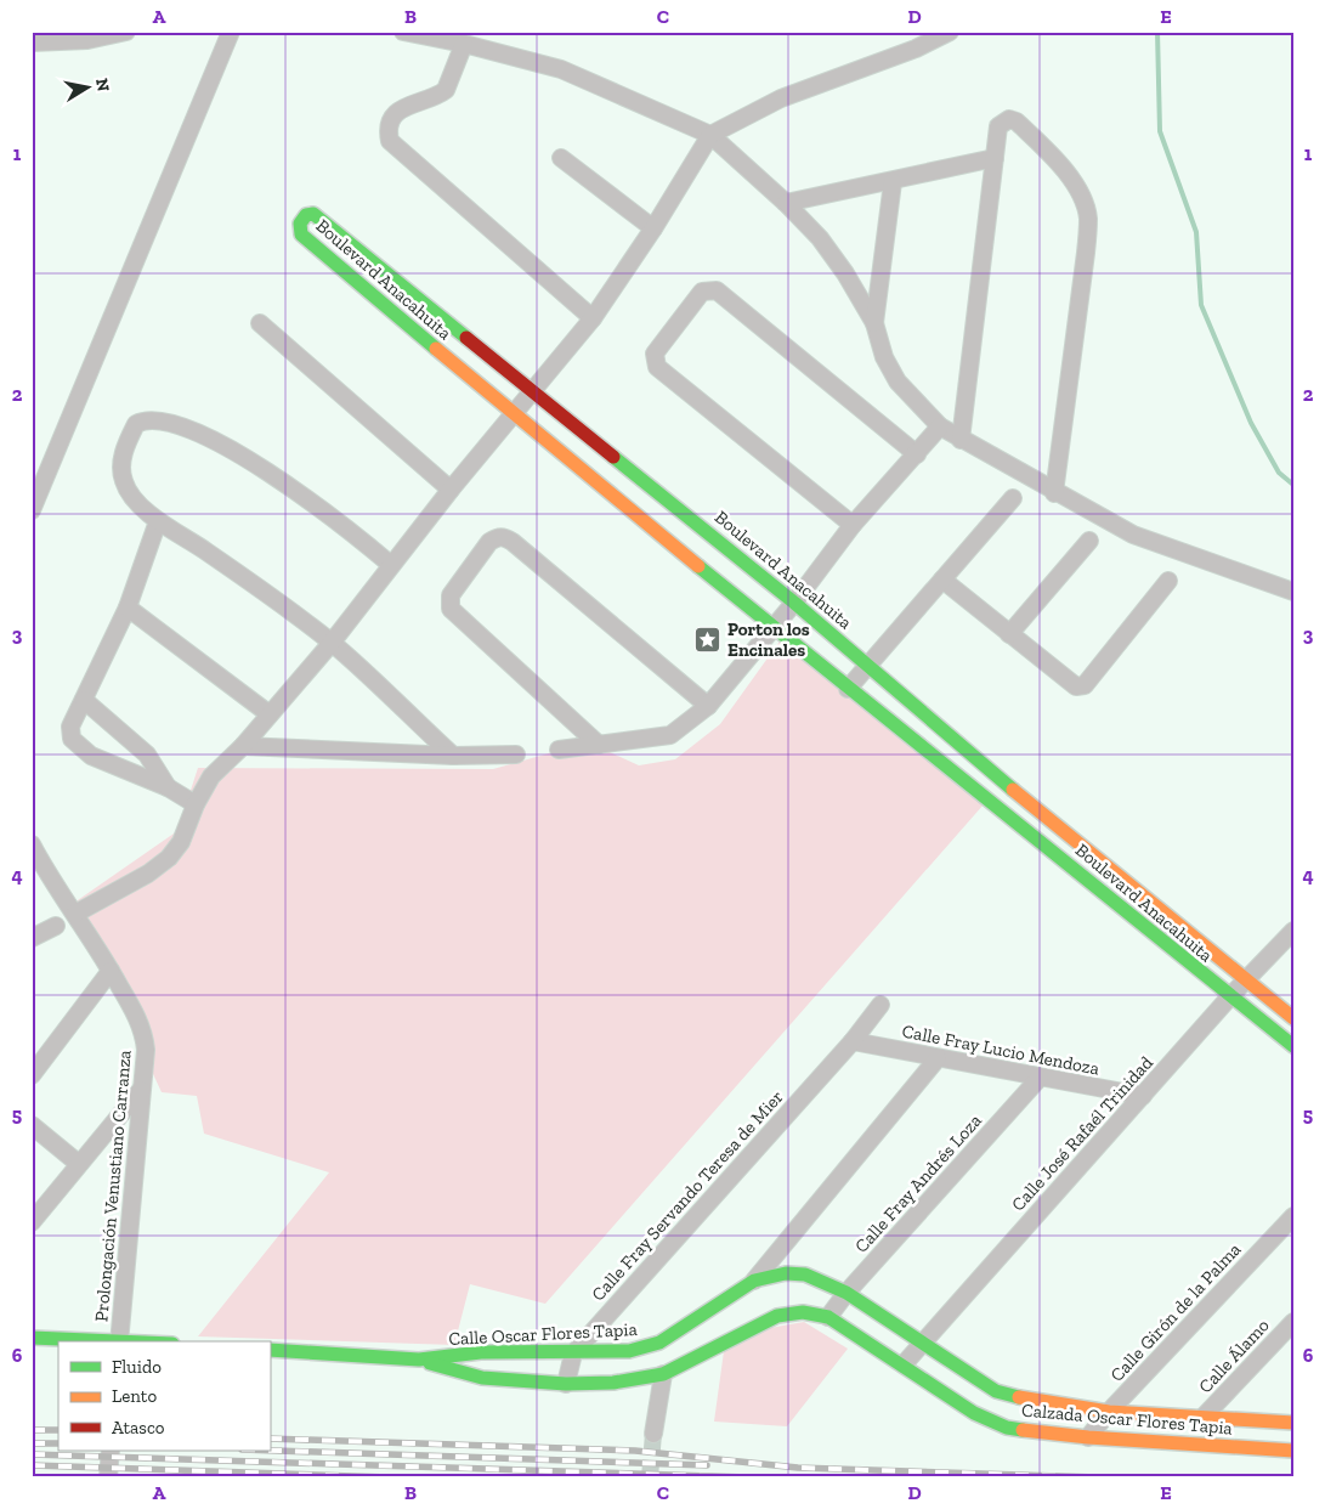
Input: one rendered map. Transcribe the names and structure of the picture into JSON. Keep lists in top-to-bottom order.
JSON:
{
  "streets": {
    "street": [
      "Boulevard Anacahuita",
      "Calle Fray Lucio Mendoza",
      "Calle José Rafaél Trinidad",
      "Calle Fray Andrés Loza",
      "Prolongación Venustiano Carranza",
      "Calle Fray Servando Teresa de Mier",
      "Calle Girón de la Palma",
      "Calle Oscar Flores Tapia",
      "Calle Álamo",
      "Calzada Oscar Flores Tapia"
    ]
  },
  "crossings": [
    ["Boulevard Anacahuita", "Calle José Rafaél Trinidad"],
    ["Calle Fray Lucio Mendoza", "Calle José Rafaél Trinidad"],
    ["Calle Fray Lucio Mendoza", "Calle Fray Andrés Loza"],
    ["Calle Fray Lucio Mendoza", "Calle Fray Servando Teresa de Mier"],
    ["Calle José Rafaél Trinidad", "Calle Oscar Flores Tapia"],
    ["Calle José Rafaél Trinidad", "Calzada Oscar Flores Tapia"],
    ["Calle Fray Andrés Loza", "Calle Oscar Flores Tapia"],
    ["Calle Fray Servando Teresa de Mier", "Calle Oscar Flores Tapia"],
    ["Calle Girón de la Palma", "Calzada Oscar Flores Tapia"],
    ["Calle Oscar Flores Tapia", "Calzada Oscar Flores Tapia"],
    ["Calle Álamo", "Calzada Oscar Flores Tapia"]
  ],
  "places": {
    "place": ["Porton los Encinales"]
  },
  "legend": ["Fluido", "Lento", "Atasco"],
  "north": "right",
  "grid": {
    "columns": [
      "A",
      "B",
      "C",
      "D",
      "E"
    ],
    "rows": [
      "1",
      "2",
      "3",
      "4",
      "5",
      "6"
    ]
  }
}
